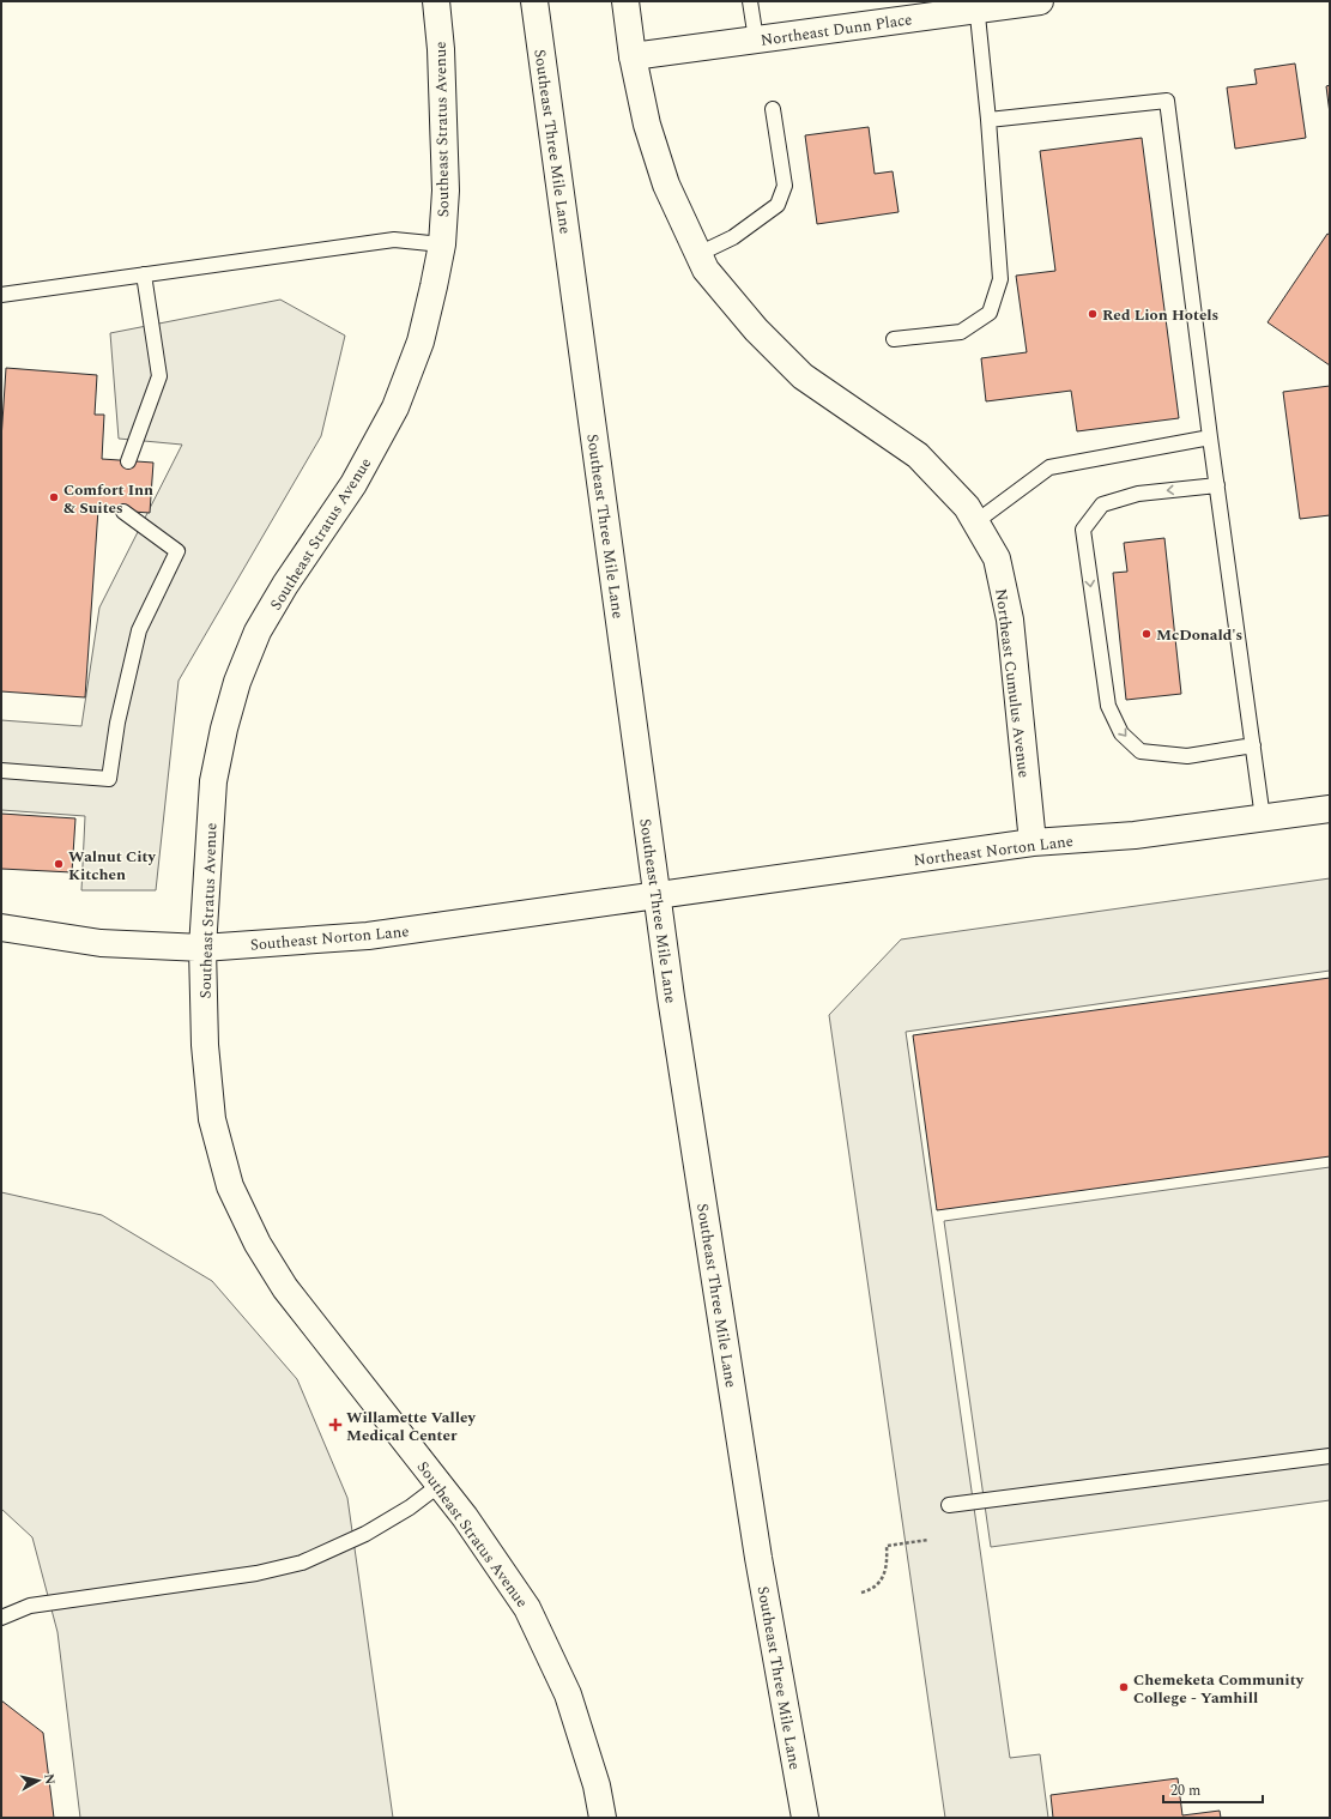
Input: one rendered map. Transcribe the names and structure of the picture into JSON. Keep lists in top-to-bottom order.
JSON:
{
  "streets": {
    "main road": [
      "Northeast Dunn Place",
      "Southeast Stratus Avenue",
      "Southeast Three Mile Lane",
      "Northeast Cumulus Avenue",
      "Northeast Norton Lane",
      "Southeast Norton Lane"
    ]
  },
  "crossings": [
    ["Northeast Dunn Place", "Northeast Cumulus Avenue"],
    ["Southeast Stratus Avenue", "Southeast Norton Lane"],
    ["Southeast Three Mile Lane", "Northeast Norton Lane"],
    ["Southeast Three Mile Lane", "Southeast Norton Lane"],
    ["Northeast Cumulus Avenue", "Northeast Norton Lane"],
    ["Northeast Norton Lane", "Southeast Norton Lane"]
  ],
  "places": {
    "other": [
      "Red Lion Hotels",
      "Comfort Inn & Suites",
      "McDonald's",
      "Walnut City Kitchen",
      "Chemeketa Community College - Yamhill"
    ],
    "health": ["Willamette Valley Medical Center"]
  },
  "scale_bar": "20 m",
  "north": "right"
}
